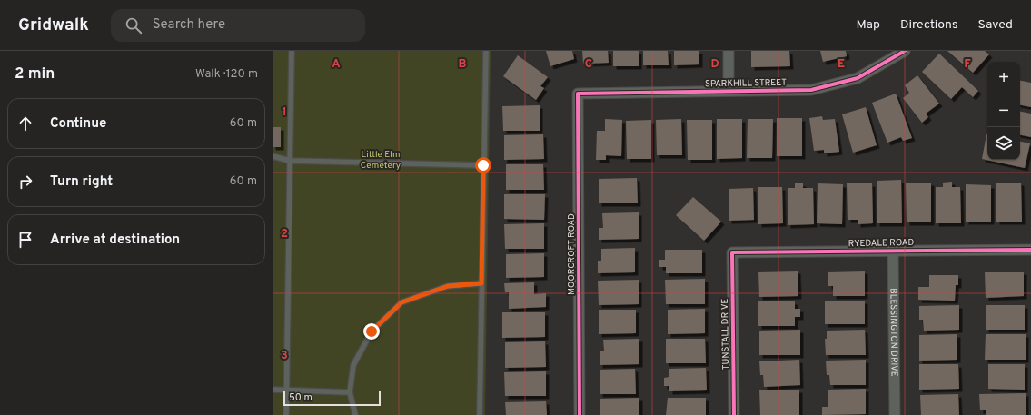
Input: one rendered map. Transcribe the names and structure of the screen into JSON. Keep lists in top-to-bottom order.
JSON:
{
  "streets": {
    "street": [
      "SPARKHILL STREET",
      "RYEDALE ROAD",
      "MOORCROFT ROAD",
      "BLESSINGTON DRIVE",
      "TUNSTALL DRIVE"
    ]
  },
  "crossings": [
    ["SPARKHILL STREET", "MOORCROFT ROAD"],
    ["RYEDALE ROAD", "BLESSINGTON DRIVE"],
    ["RYEDALE ROAD", "TUNSTALL DRIVE"]
  ],
  "parks": ["Little Elm Cemetery"],
  "scale_bar": "50 m",
  "page": {
    "header": "Gridwalk",
    "search": "Search here",
    "nav": ["Map", "Directions", "Saved"],
    "heading": ["2 min", "Walk · 120 m"],
    "map_buttons": ["+", "−"],
    "list": [
      ["Continue", "60 m"],
      ["Turn right", "60 m"],
      "Arrive at destination"
    ],
    "scale": "50 m"
  },
  "grid": {
    "columns": [
      "A",
      "B",
      "C",
      "D",
      "E",
      "F"
    ],
    "rows": ["1", "2", "3"]
  }
}
